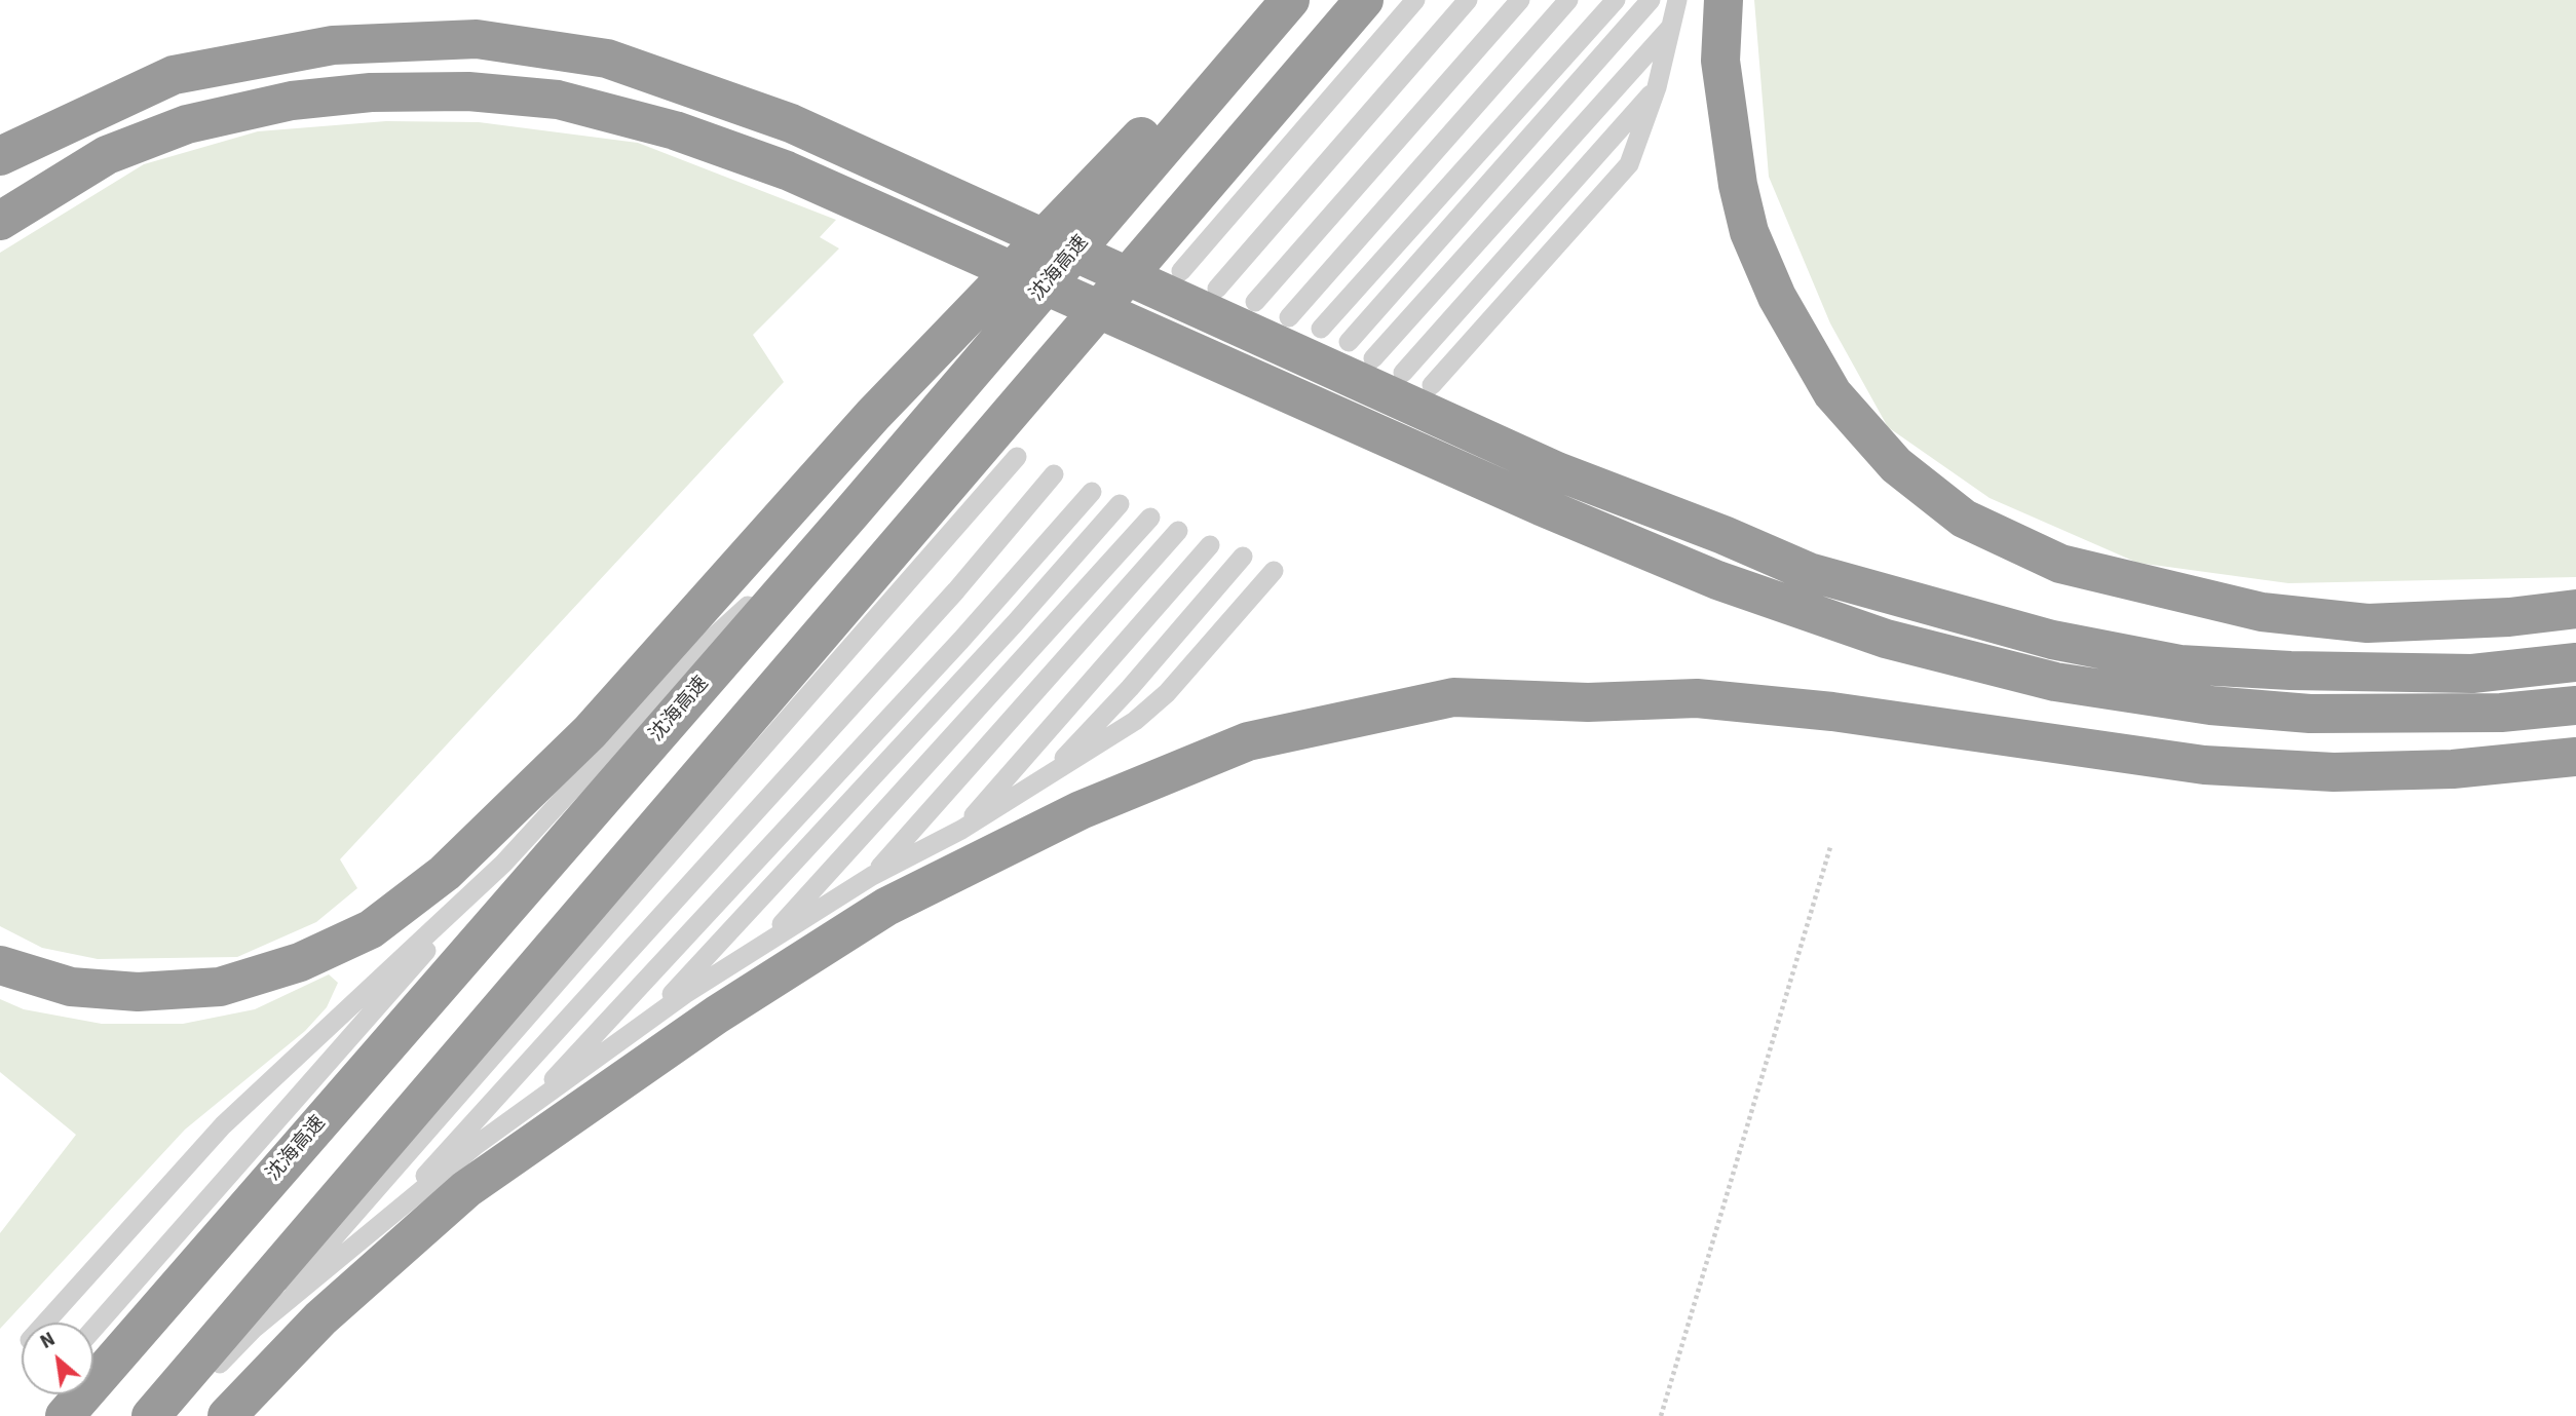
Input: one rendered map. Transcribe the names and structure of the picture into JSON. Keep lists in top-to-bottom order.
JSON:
{
  "streets": {
    "highway": ["沈海高速"]
  },
  "north": "top left"
}
